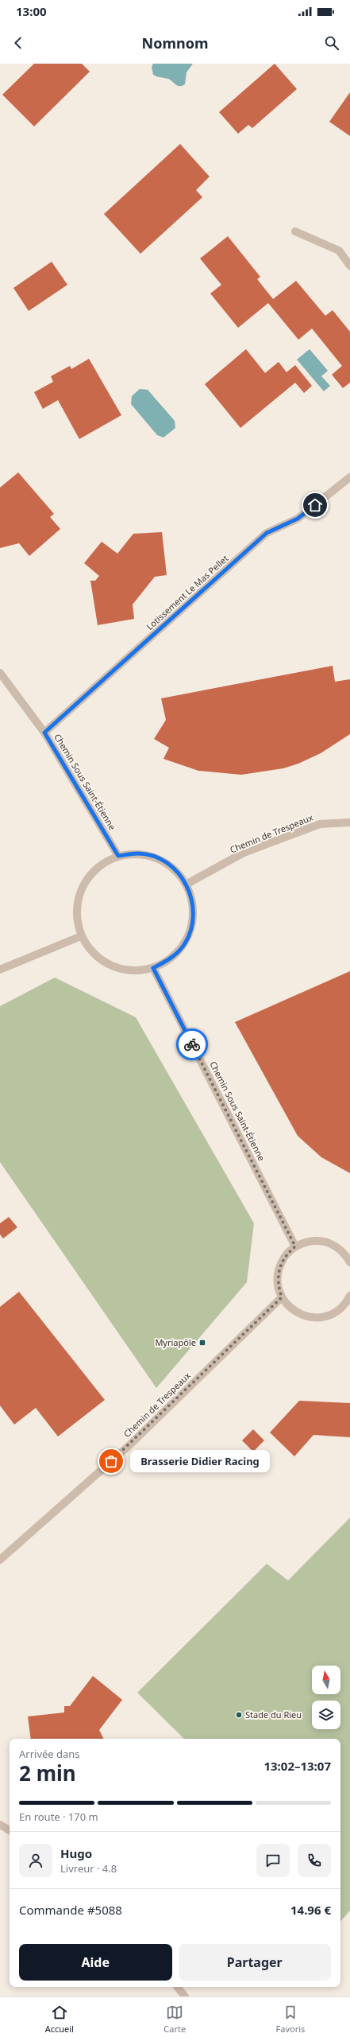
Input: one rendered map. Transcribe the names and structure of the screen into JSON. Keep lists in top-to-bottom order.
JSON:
{
  "streets": {
    "street": ["Lotissement Le Mas Pellet", "Chemin Sous Saint-Étienne", "Chemin de Trespeaux"]
  },
  "crossings": [
    ["Lotissement Le Mas Pellet", "Chemin Sous Saint-Étienne"]
  ],
  "places": {
    "transit": ["Myriapôle"],
    "other": ["Brasserie Didier Racing", "Stade du Rieu"]
  },
  "north": "top",
  "page": {
    "status": "13:00",
    "header": "Nomnom",
    "bubble": "Brasserie Didier Racing",
    "heading": ["2 min", "Arrivée dans", "13:02–13:07"],
    "panel": [
      "Hugo",
      "Livreur · 4.8",
      "Commande #5088",
      "14.96 €"
    ],
    "bar": "En route · 170 m",
    "buttons": ["Aide", "Partager"],
    "tabs": ["Accueil", "Carte", "Favoris"]
  }
}
